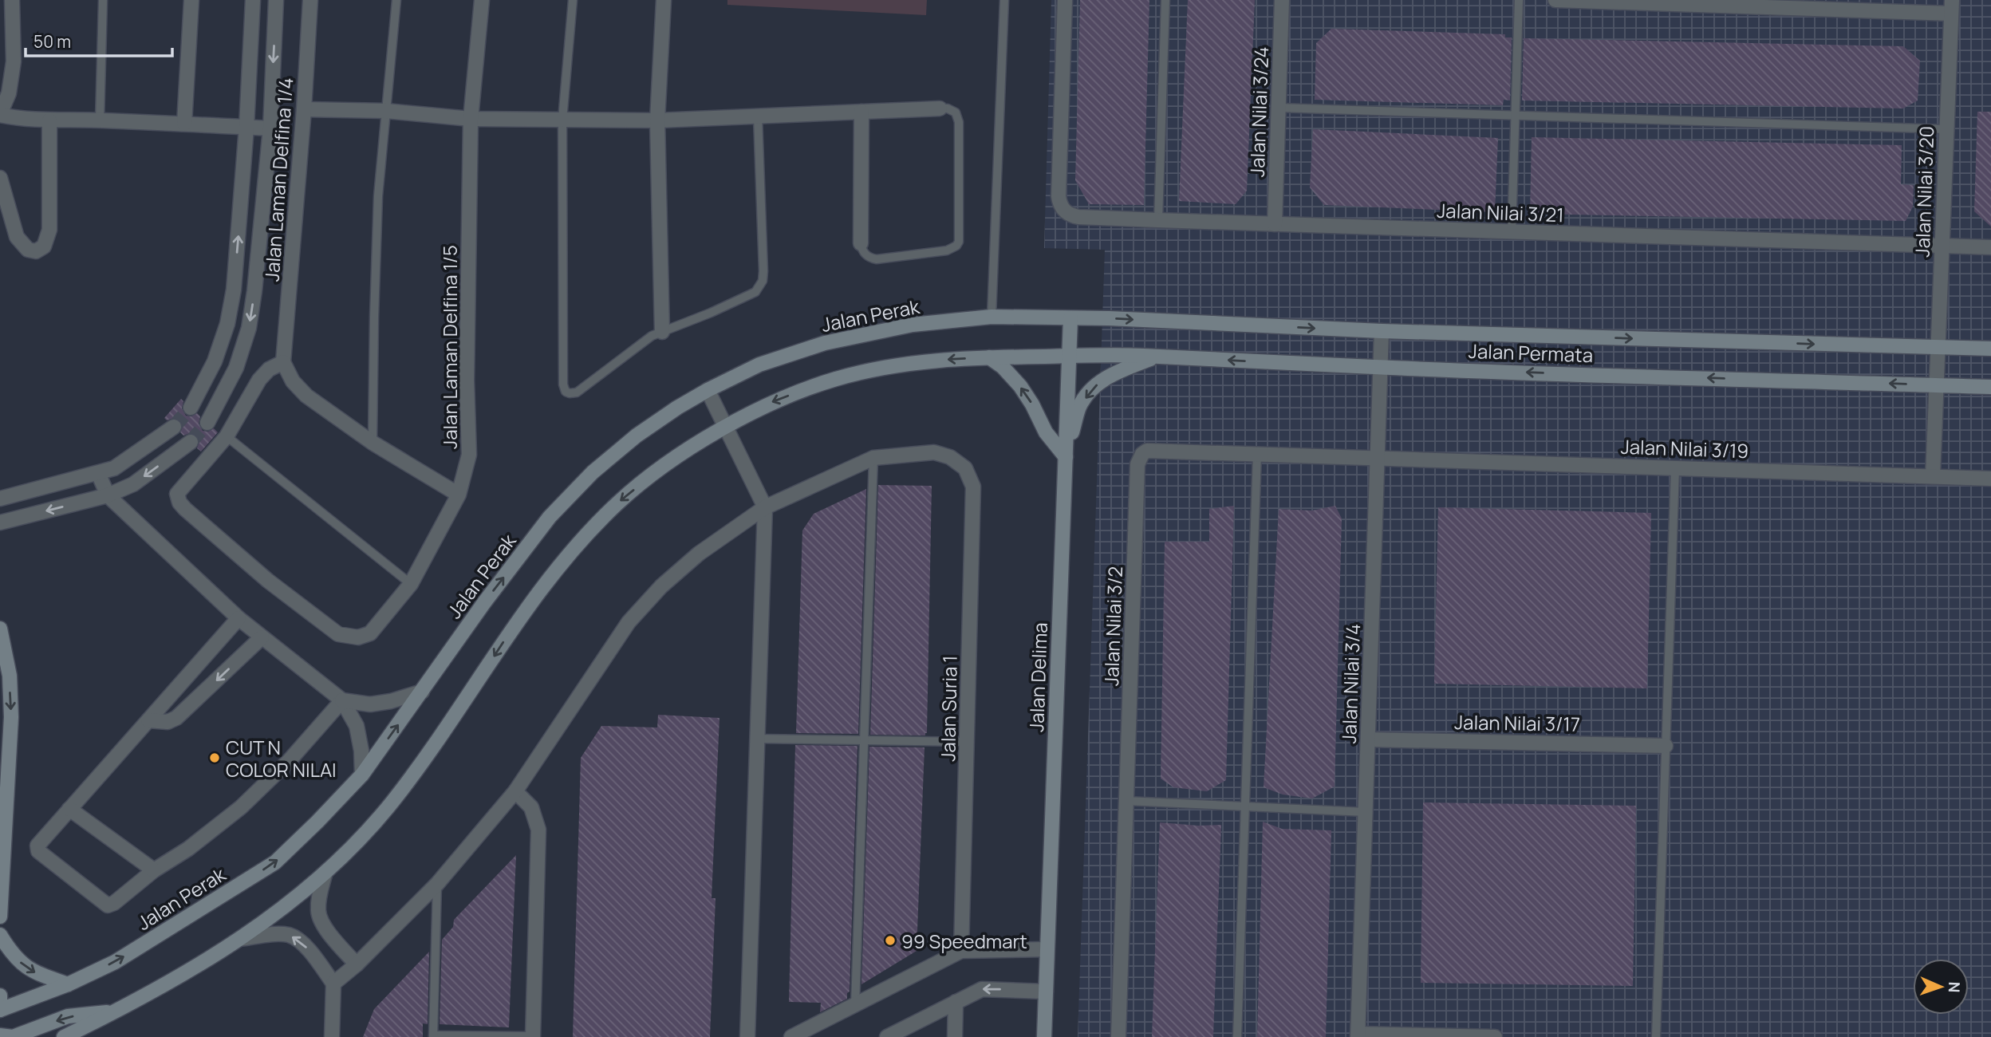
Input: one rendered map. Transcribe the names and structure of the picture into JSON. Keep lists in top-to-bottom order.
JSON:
{
  "streets": {
    "main road": ["Jalan Perak", "Jalan Permata", "Jalan Delima"],
    "street": [
      "Jalan Nilai 3/24",
      "Jalan Laman Delfina 1/4",
      "Jalan Nilai 3/20",
      "Jalan Nilai 3/21",
      "Jalan Laman Delfina 1/5",
      "Jalan Nilai 3/19",
      "Jalan Nilai 3/2",
      "Jalan Nilai 3/4",
      "Jalan Suria 1",
      "Jalan Nilai 3/17"
    ]
  },
  "crossings": [
    ["Jalan Nilai 3/24", "Jalan Nilai 3/21"],
    ["Jalan Nilai 3/20", "Jalan Nilai 3/21"],
    ["Jalan Nilai 3/20", "Jalan Permata"],
    ["Jalan Nilai 3/20", "Jalan Nilai 3/19"],
    ["Jalan Perak", "Jalan Permata"],
    ["Jalan Perak", "Jalan Delima"],
    ["Jalan Permata", "Jalan Delima"],
    ["Jalan Permata", "Jalan Nilai 3/4"],
    ["Jalan Nilai 3/19", "Jalan Nilai 3/2"],
    ["Jalan Nilai 3/19", "Jalan Nilai 3/4"],
    ["Jalan Nilai 3/2", "Jalan Nilai 3/4"],
    ["Jalan Nilai 3/4", "Jalan Nilai 3/17"]
  ],
  "places": ["CUT N COLOR NILAI", "99 Speedmart"],
  "scale_bar": "50 m",
  "north": "right"
}
